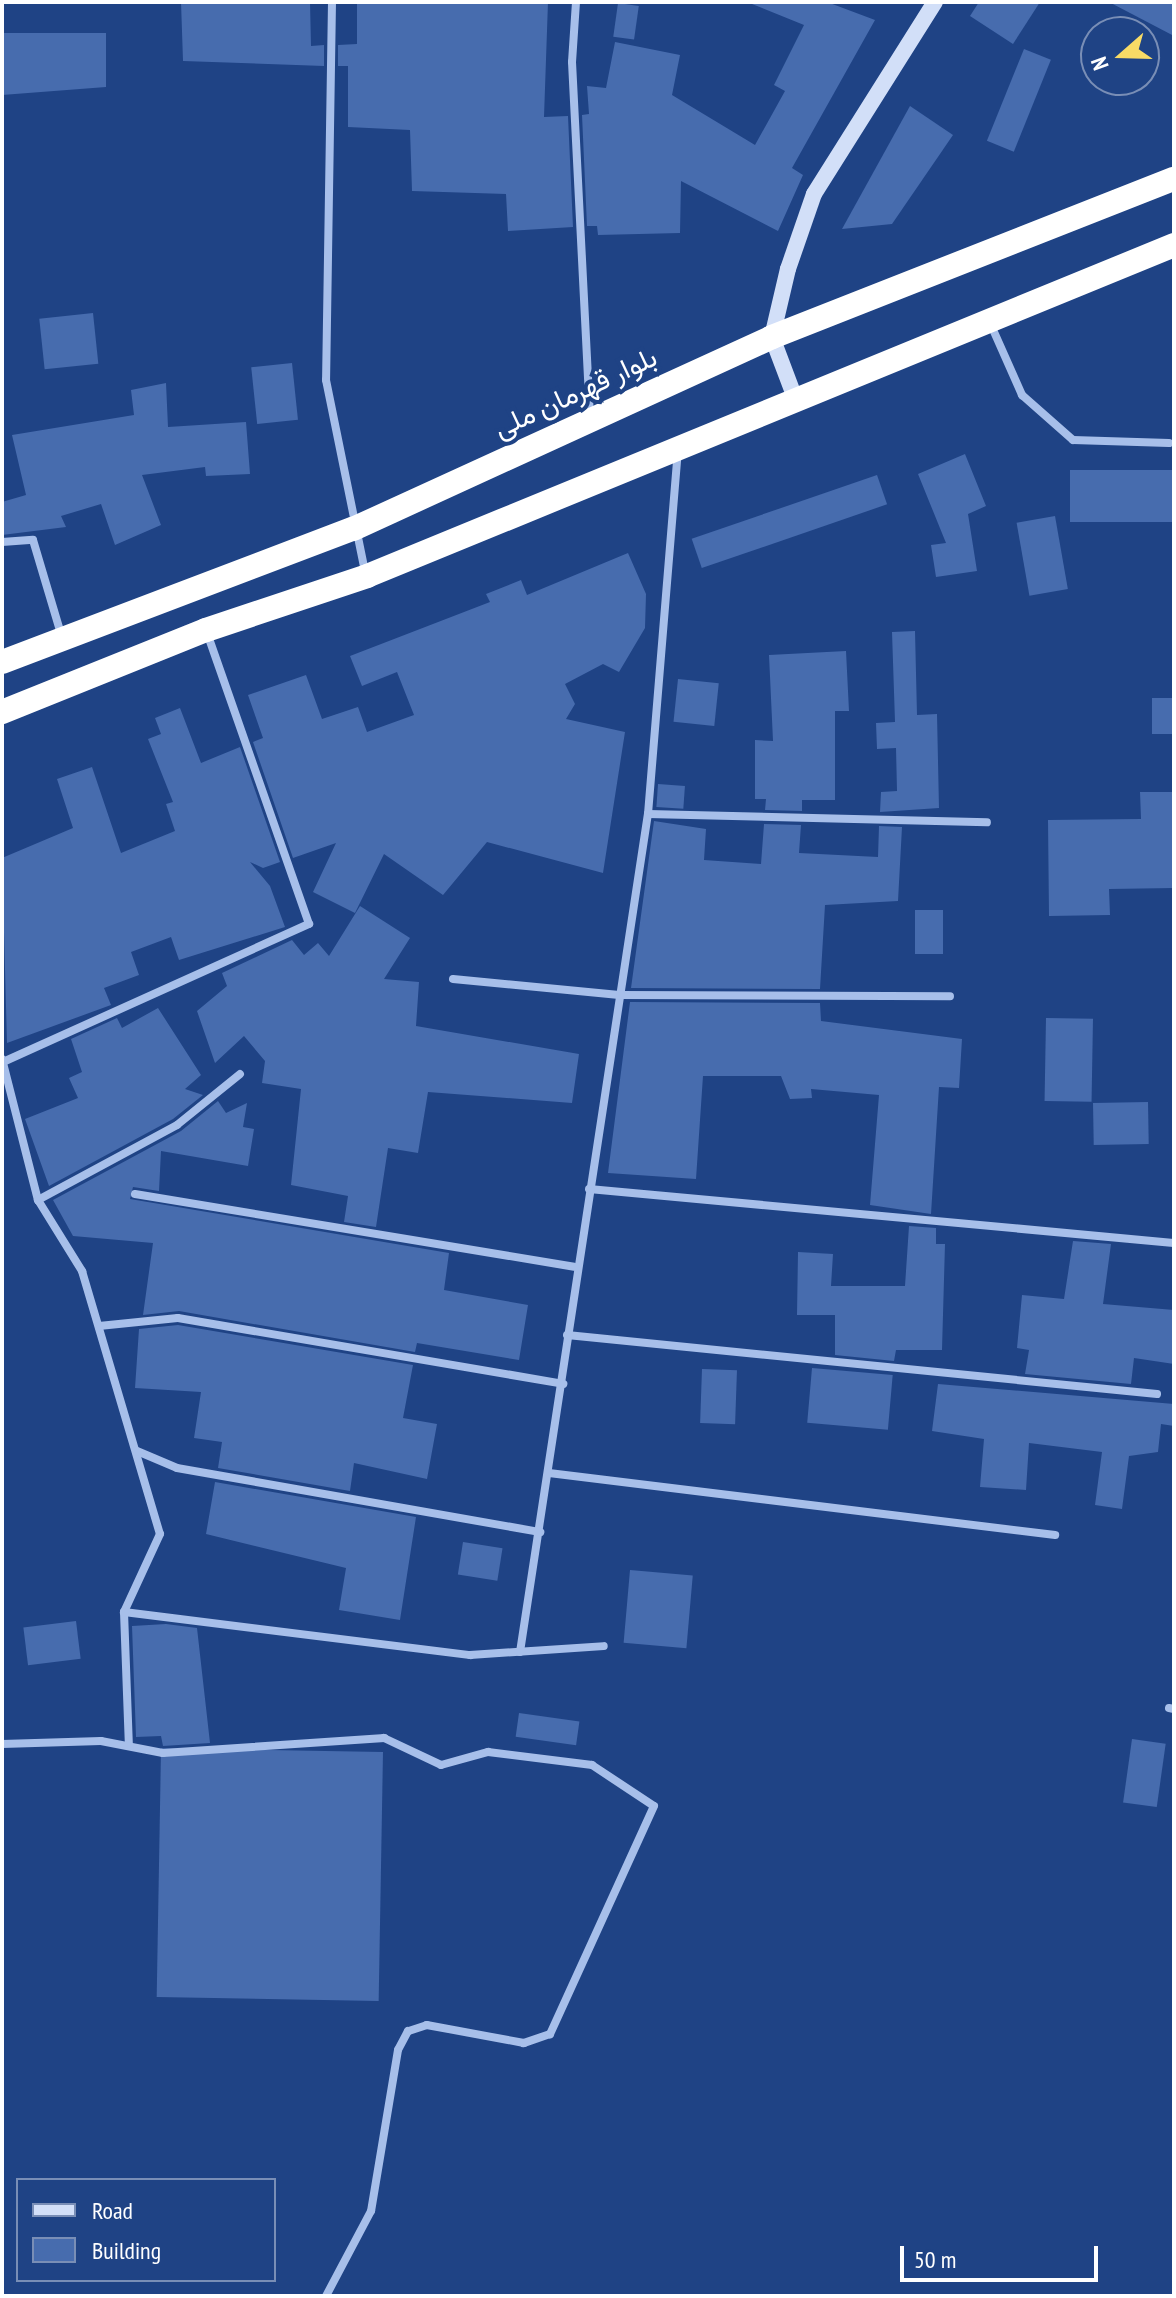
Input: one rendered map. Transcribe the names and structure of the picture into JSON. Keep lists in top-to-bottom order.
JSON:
{
  "streets": {
    "highway": ["بلوار قهرمان ملی"]
  },
  "legend": ["Road", "Building"],
  "scale_bar": "50 m",
  "north": "left"
}
